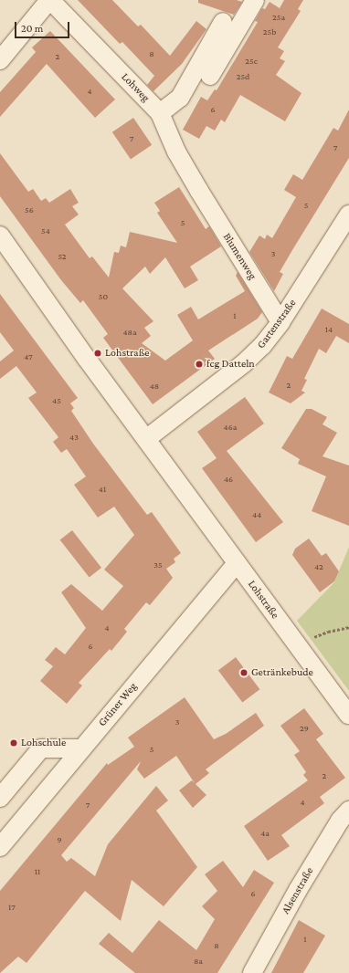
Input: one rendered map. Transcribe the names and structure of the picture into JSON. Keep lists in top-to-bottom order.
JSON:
{
  "streets": {
    "street": [
      "Lohweg",
      "Blumenweg",
      "Gartenstraße",
      "Lohstraße",
      "Grüner Weg",
      "Alsenstraße"
    ]
  },
  "crossings": [
    ["Lohweg", "Blumenweg"],
    ["Blumenweg", "Gartenstraße"],
    ["Gartenstraße", "Lohstraße"],
    ["Lohstraße", "Grüner Weg"]
  ],
  "places": [
    "Lohstraße",
    "fcg Datteln",
    "Getränkebude",
    "Lohschule"
  ],
  "house_numbers": [
    "25a",
    "25b",
    "8",
    "2",
    "25c",
    "25d",
    "4",
    "6",
    "7",
    "7",
    "5",
    "56",
    "5",
    "54",
    "3",
    "52",
    "50",
    "1",
    "14",
    "48a",
    "47",
    "2",
    "48",
    "45",
    "46a",
    "43",
    "46",
    "41",
    "44",
    "35",
    "42",
    "4",
    "6",
    "3",
    "29",
    "5",
    "2",
    "4",
    "7",
    "4a",
    "9",
    "11",
    "6",
    "17",
    "1",
    "8",
    "8a"
  ],
  "scale_bar": "20 m"
}
